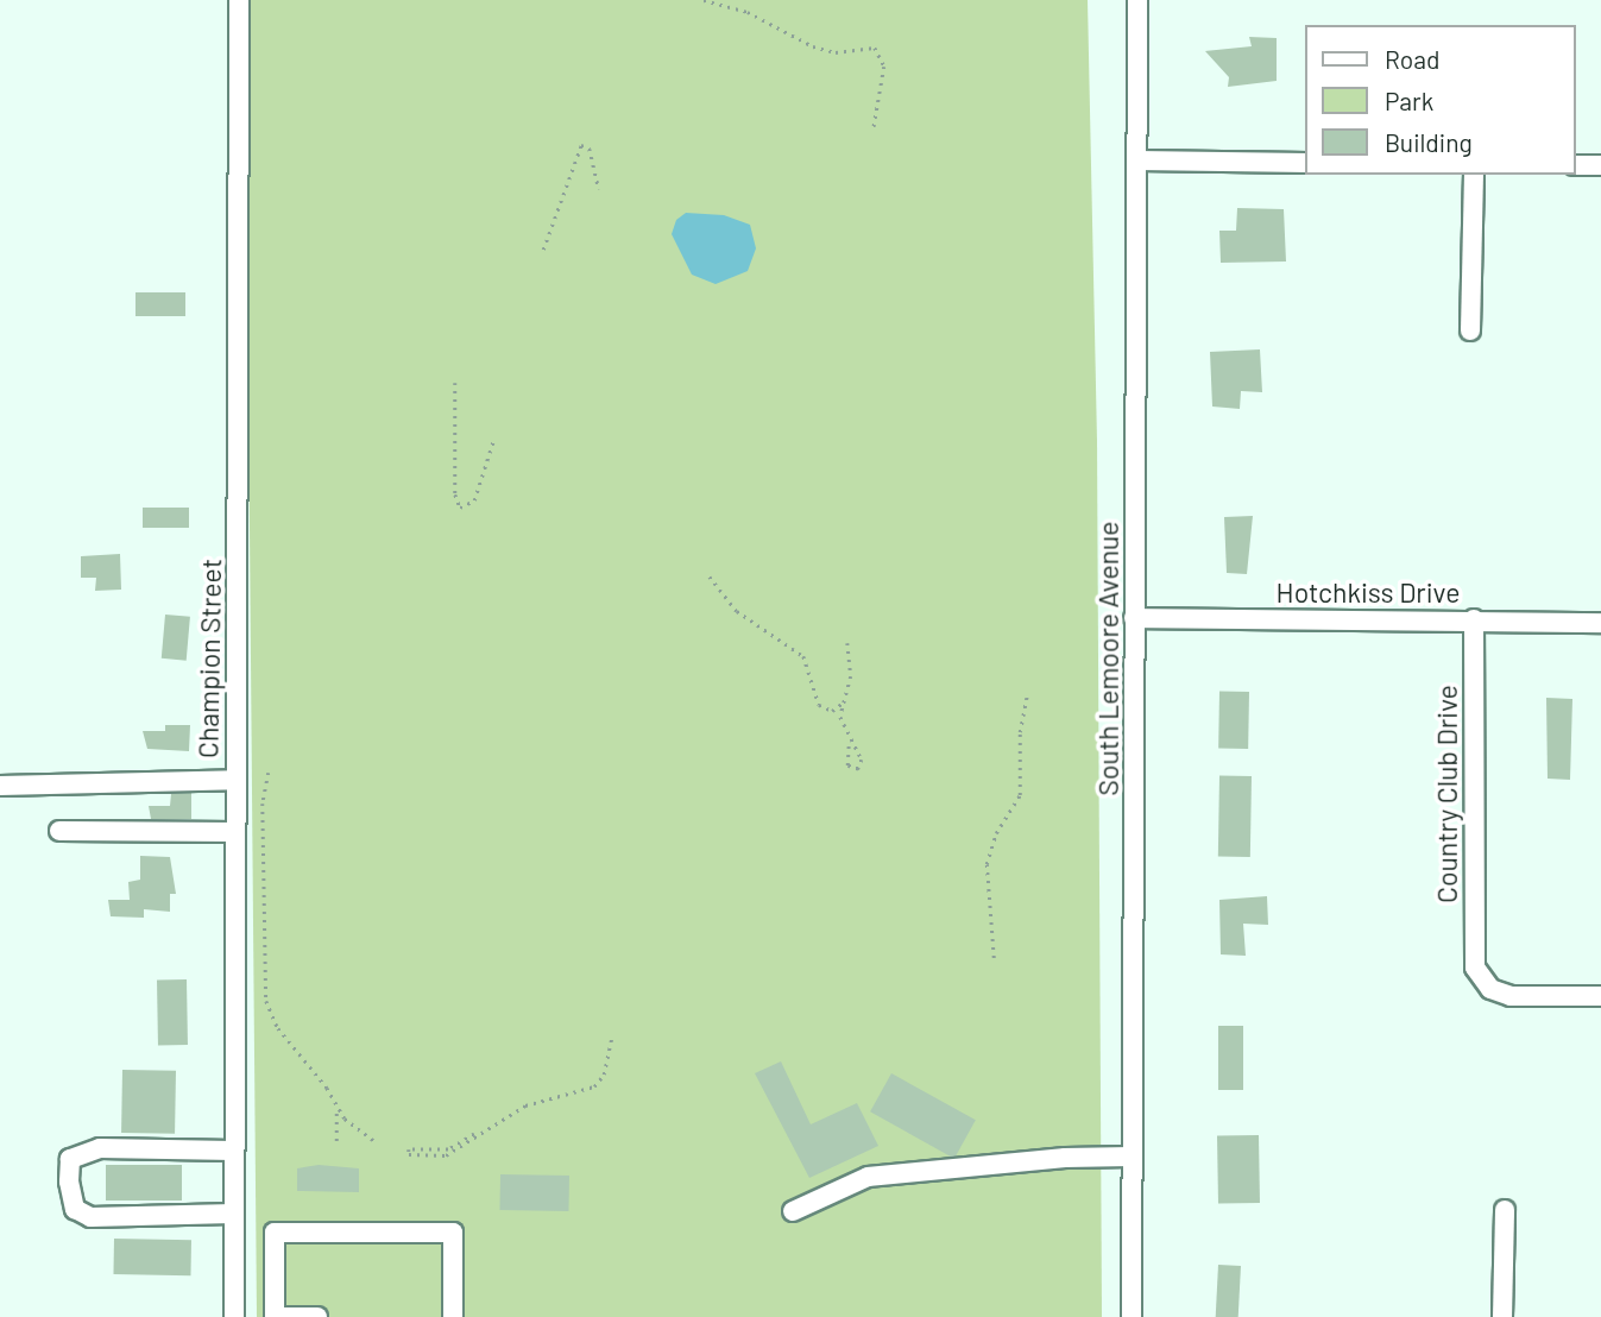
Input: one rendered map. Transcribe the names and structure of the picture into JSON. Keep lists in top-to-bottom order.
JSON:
{
  "streets": {
    "street": [
      "Hotchkiss Drive",
      "Champion Street",
      "South Lemoore Avenue",
      "Country Club Drive"
    ]
  },
  "crossings": [
    ["Hotchkiss Drive", "South Lemoore Avenue"],
    ["Hotchkiss Drive", "Country Club Drive"]
  ],
  "legend": ["Road", "Park", "Building"]
}
